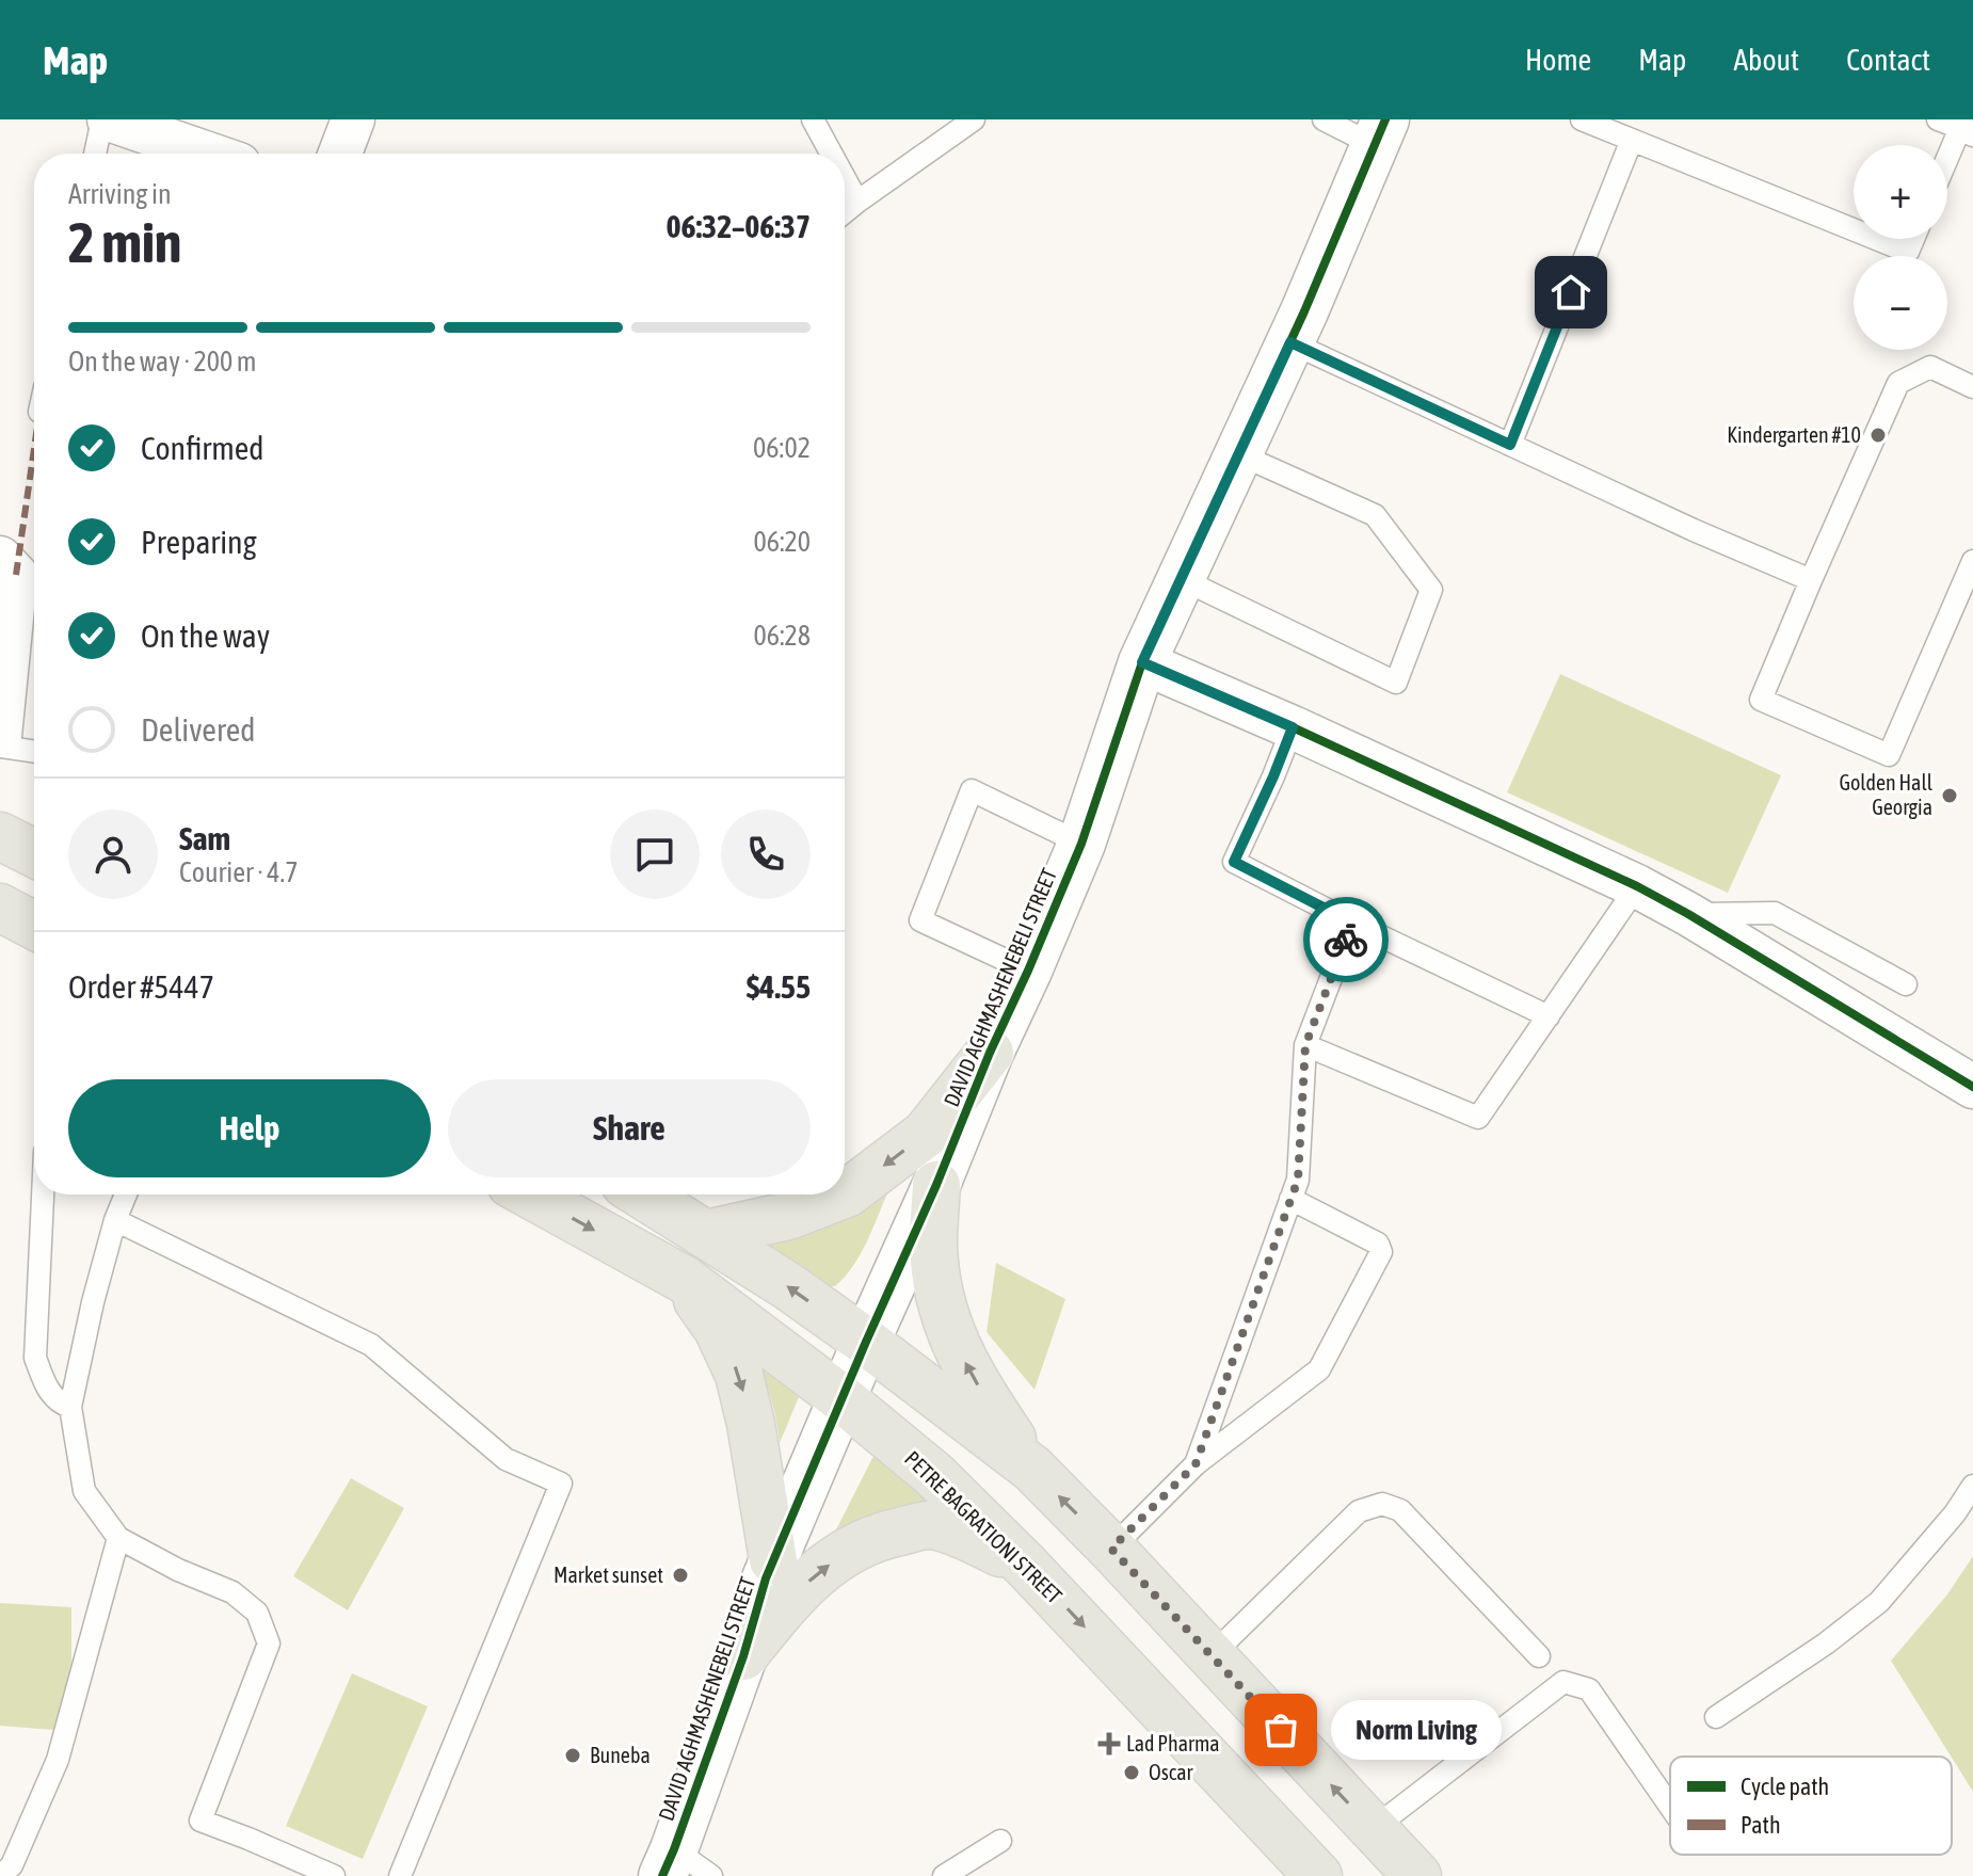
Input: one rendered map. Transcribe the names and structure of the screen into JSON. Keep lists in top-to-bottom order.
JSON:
{
  "streets": {
    "main road": ["PETRE BAGRATIONI STREET"],
    "street": ["DAVID AGHMASHENEBELI STREET"]
  },
  "crossings": [
    ["DAVID AGHMASHENEBELI STREET", "PETRE BAGRATIONI STREET"]
  ],
  "places": {
    "other": [
      "Kindergarten #10",
      "Golden Hall Georgia",
      "Market sunset",
      "Norm Living",
      "Buneba",
      "Oscar"
    ],
    "health": ["Lad Pharma"]
  },
  "legend": ["Cycle path", "Path"],
  "page": {
    "header": "Map",
    "nav": [
      "Home",
      "Map",
      "About",
      "Contact"
    ],
    "map_buttons": ["+", "−"],
    "heading": ["2 min", "Arriving in", "06:32–06:37"],
    "panel": [
      "Sam",
      "Courier · 4.7",
      "Order #5447",
      "$4.55"
    ],
    "bar": "On the way · 200 m",
    "list": [
      ["Confirmed", "06:02"],
      ["Preparing", "06:20"],
      ["On the way", "06:28"],
      "Delivered"
    ],
    "buttons": ["Help", "Share"],
    "bubble": "Norm Living"
  }
}
